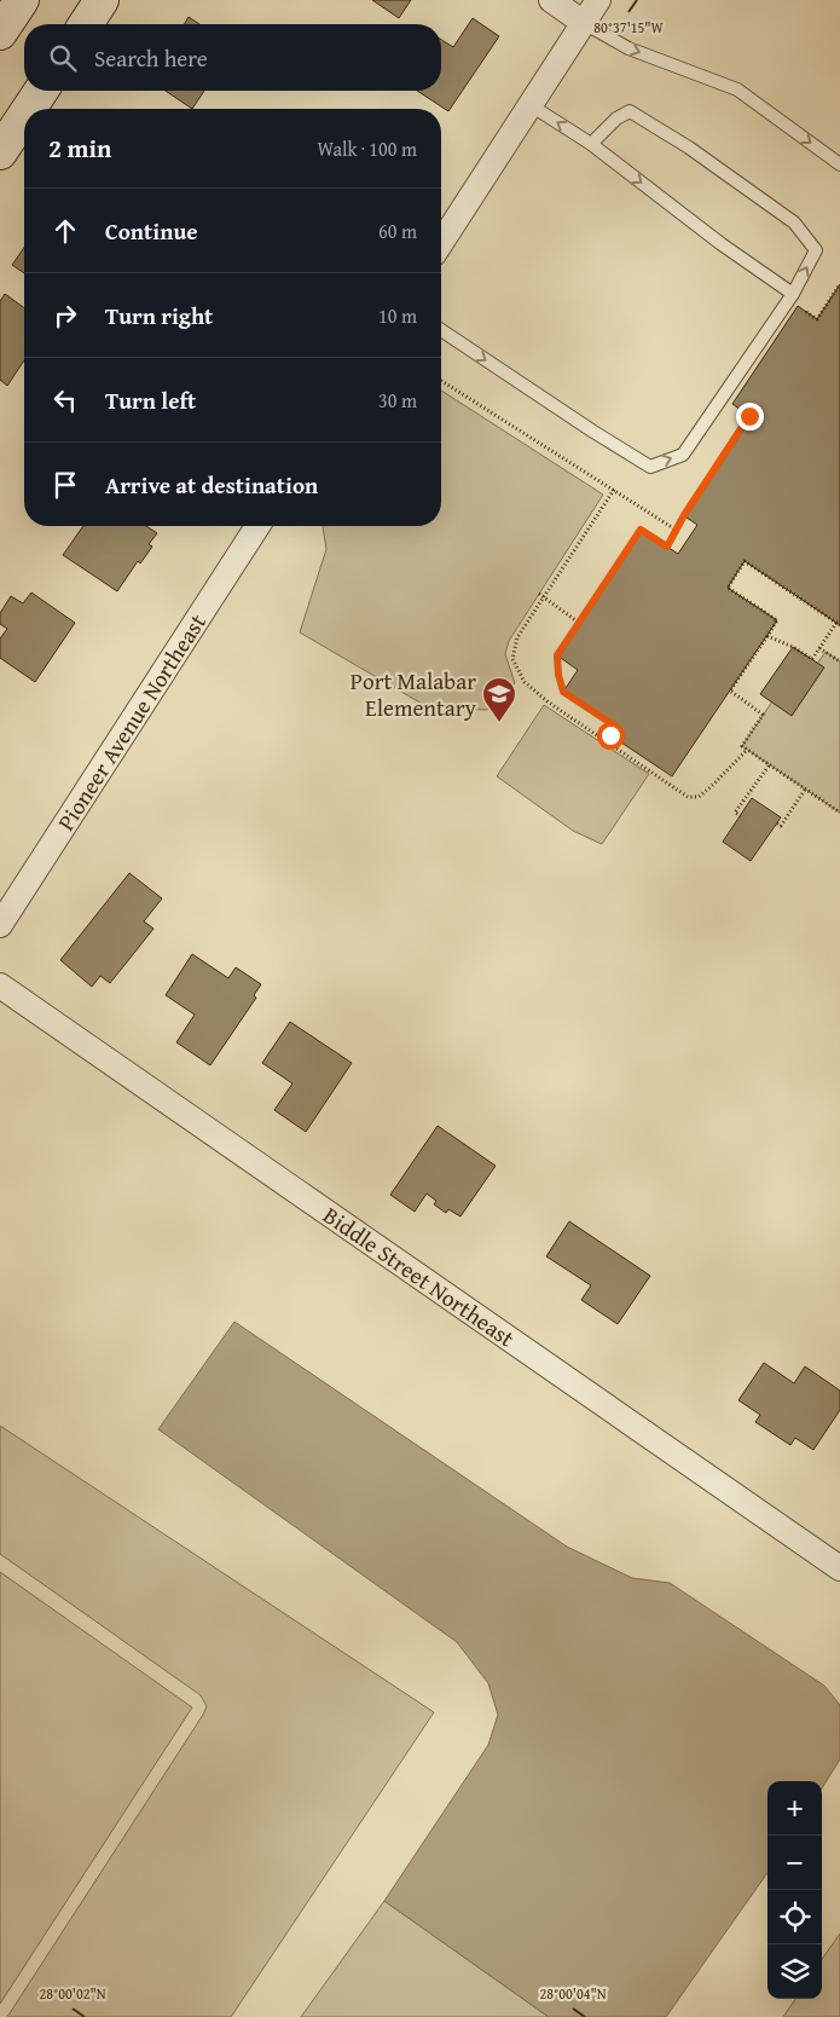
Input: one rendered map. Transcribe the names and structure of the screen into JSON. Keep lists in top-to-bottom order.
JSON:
{
  "streets": {
    "street": ["Pioneer Avenue Northeast", "Biddle Street Northeast"]
  },
  "places": {
    "school or university": ["Port Malabar Elementary"]
  },
  "page": {
    "search": "Search here",
    "heading": ["2 min", "Walk · 100 m"],
    "list": [
      ["Continue", "60 m"],
      ["Turn right", "10 m"],
      ["Turn left", "30 m"],
      "Arrive at destination"
    ],
    "map_buttons": ["+", "−"]
  },
  "coordinates": ["80°37'15\"W", "28°00'02\"N", "28°00'04\"N"]
}
